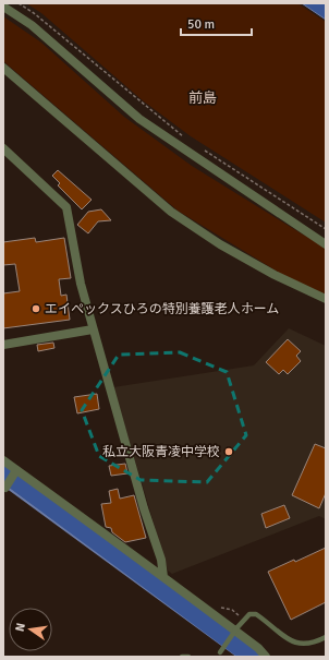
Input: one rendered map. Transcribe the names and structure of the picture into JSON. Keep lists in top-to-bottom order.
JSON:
{
  "districts": ["前島"],
  "places": ["エイぺックスひろの特別養護老人ホーム", "私立大阪青凌中学校"],
  "scale_bar": "50 m",
  "north": "left"
}
